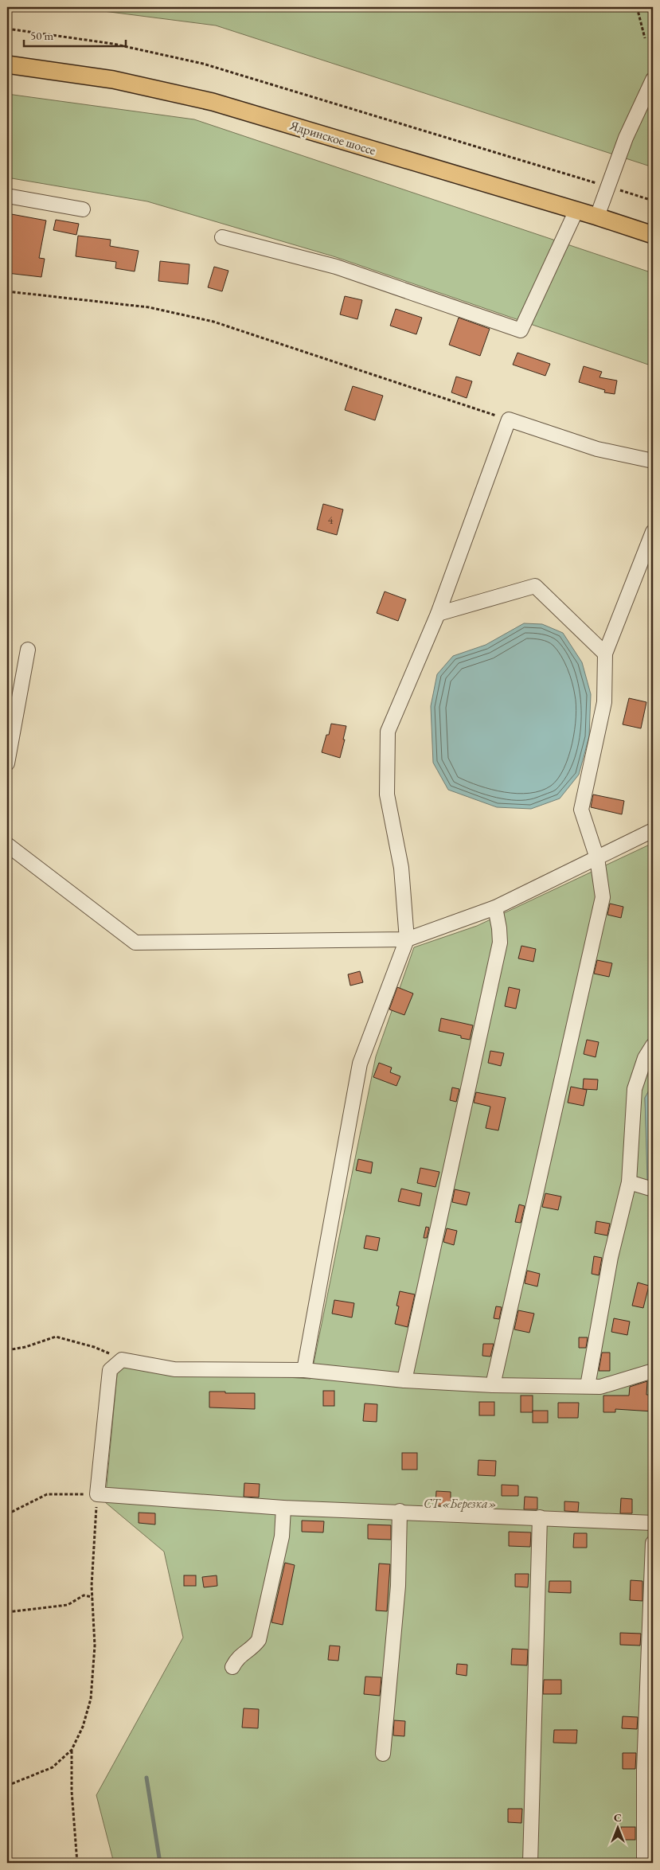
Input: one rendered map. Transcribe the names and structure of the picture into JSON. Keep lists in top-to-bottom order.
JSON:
{
  "streets": {
    "main road": ["Ядринское шоссе"]
  },
  "parks": ["СТ «Березка»"],
  "house_numbers": ["4"],
  "scale_bar": "50 m",
  "north": "top"
}
